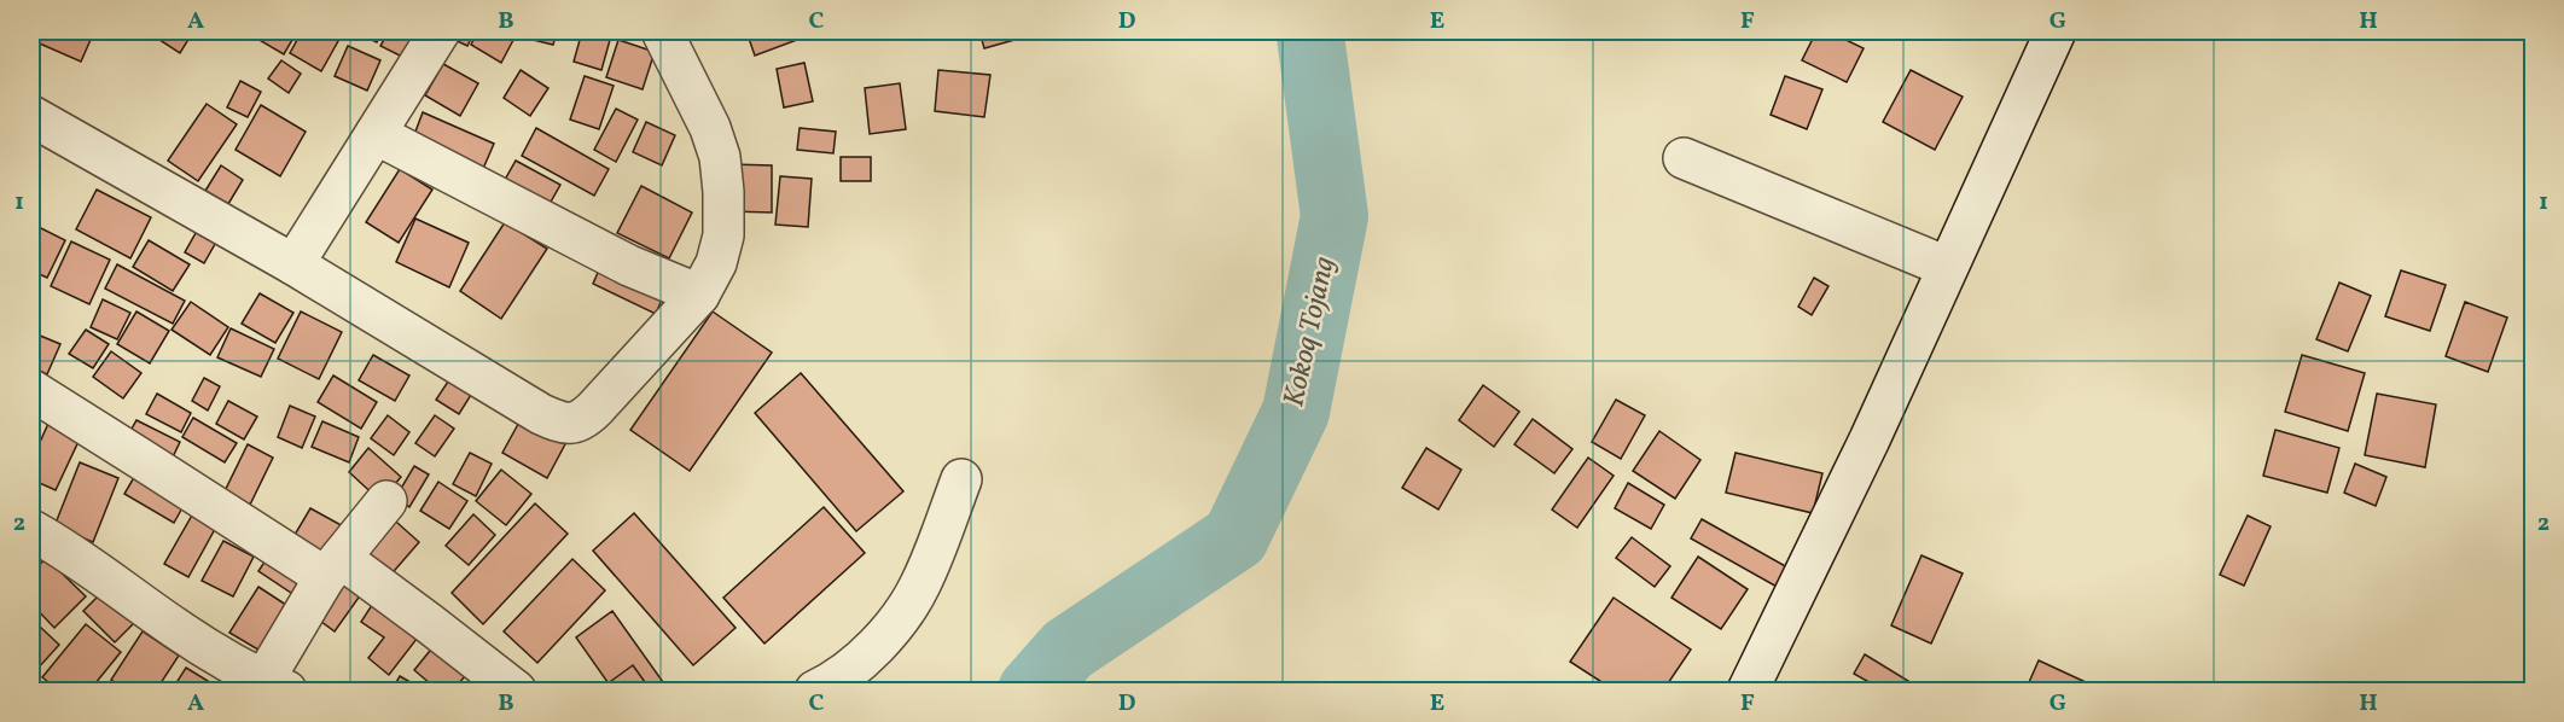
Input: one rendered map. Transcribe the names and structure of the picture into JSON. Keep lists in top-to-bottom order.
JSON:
{
  "water": ["Kokoq Tojang"],
  "grid": {
    "columns": [
      "A",
      "B",
      "C",
      "D",
      "E",
      "F",
      "G",
      "H"
    ],
    "rows": ["1", "2"]
  }
}
